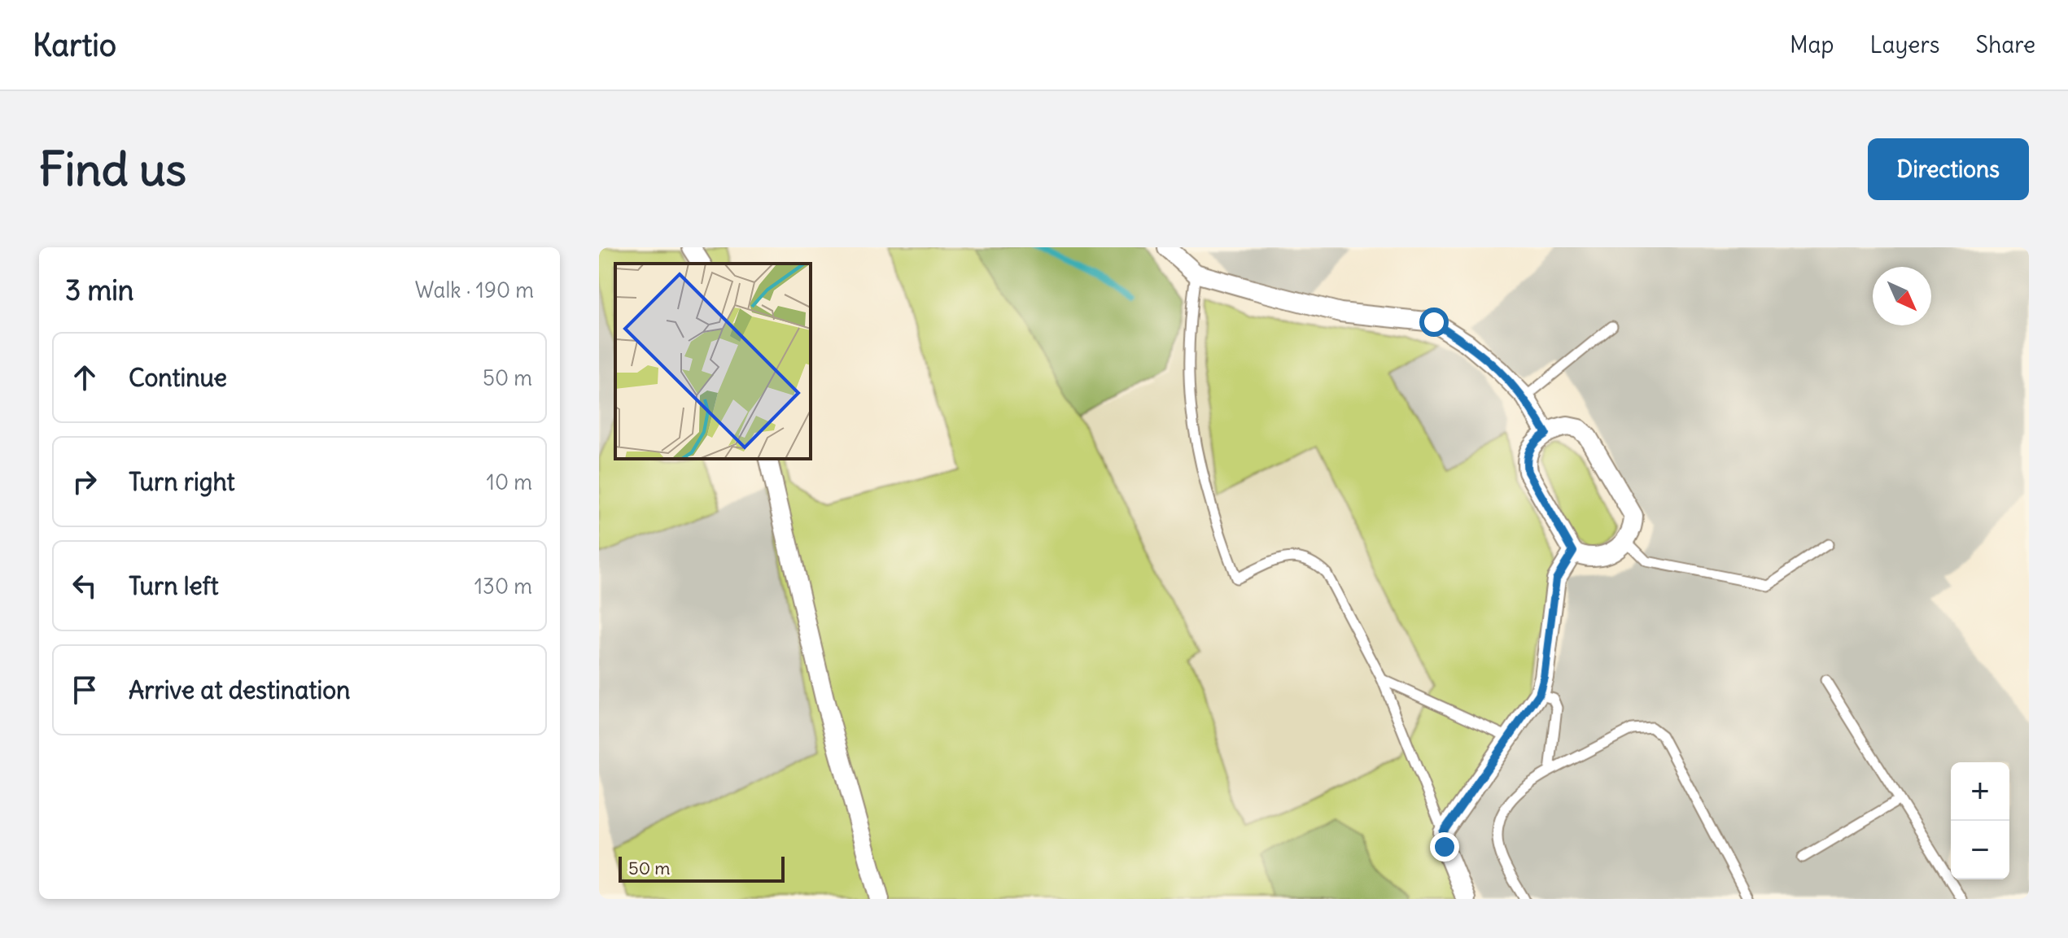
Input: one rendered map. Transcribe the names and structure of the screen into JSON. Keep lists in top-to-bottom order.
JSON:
{
  "scale_bar": "50 m",
  "north": "bottom right",
  "page": {
    "header": "Kartio",
    "nav": ["Map", "Layers", "Share"],
    "buttons": "Directions",
    "title": "Find us",
    "heading": ["3 min", "Walk · 190 m"],
    "list": [
      ["Continue", "50 m"],
      ["Turn right", "10 m"],
      ["Turn left", "130 m"],
      "Arrive at destination"
    ],
    "map_buttons": ["+", "−"],
    "scale": "50 m"
  }
}
